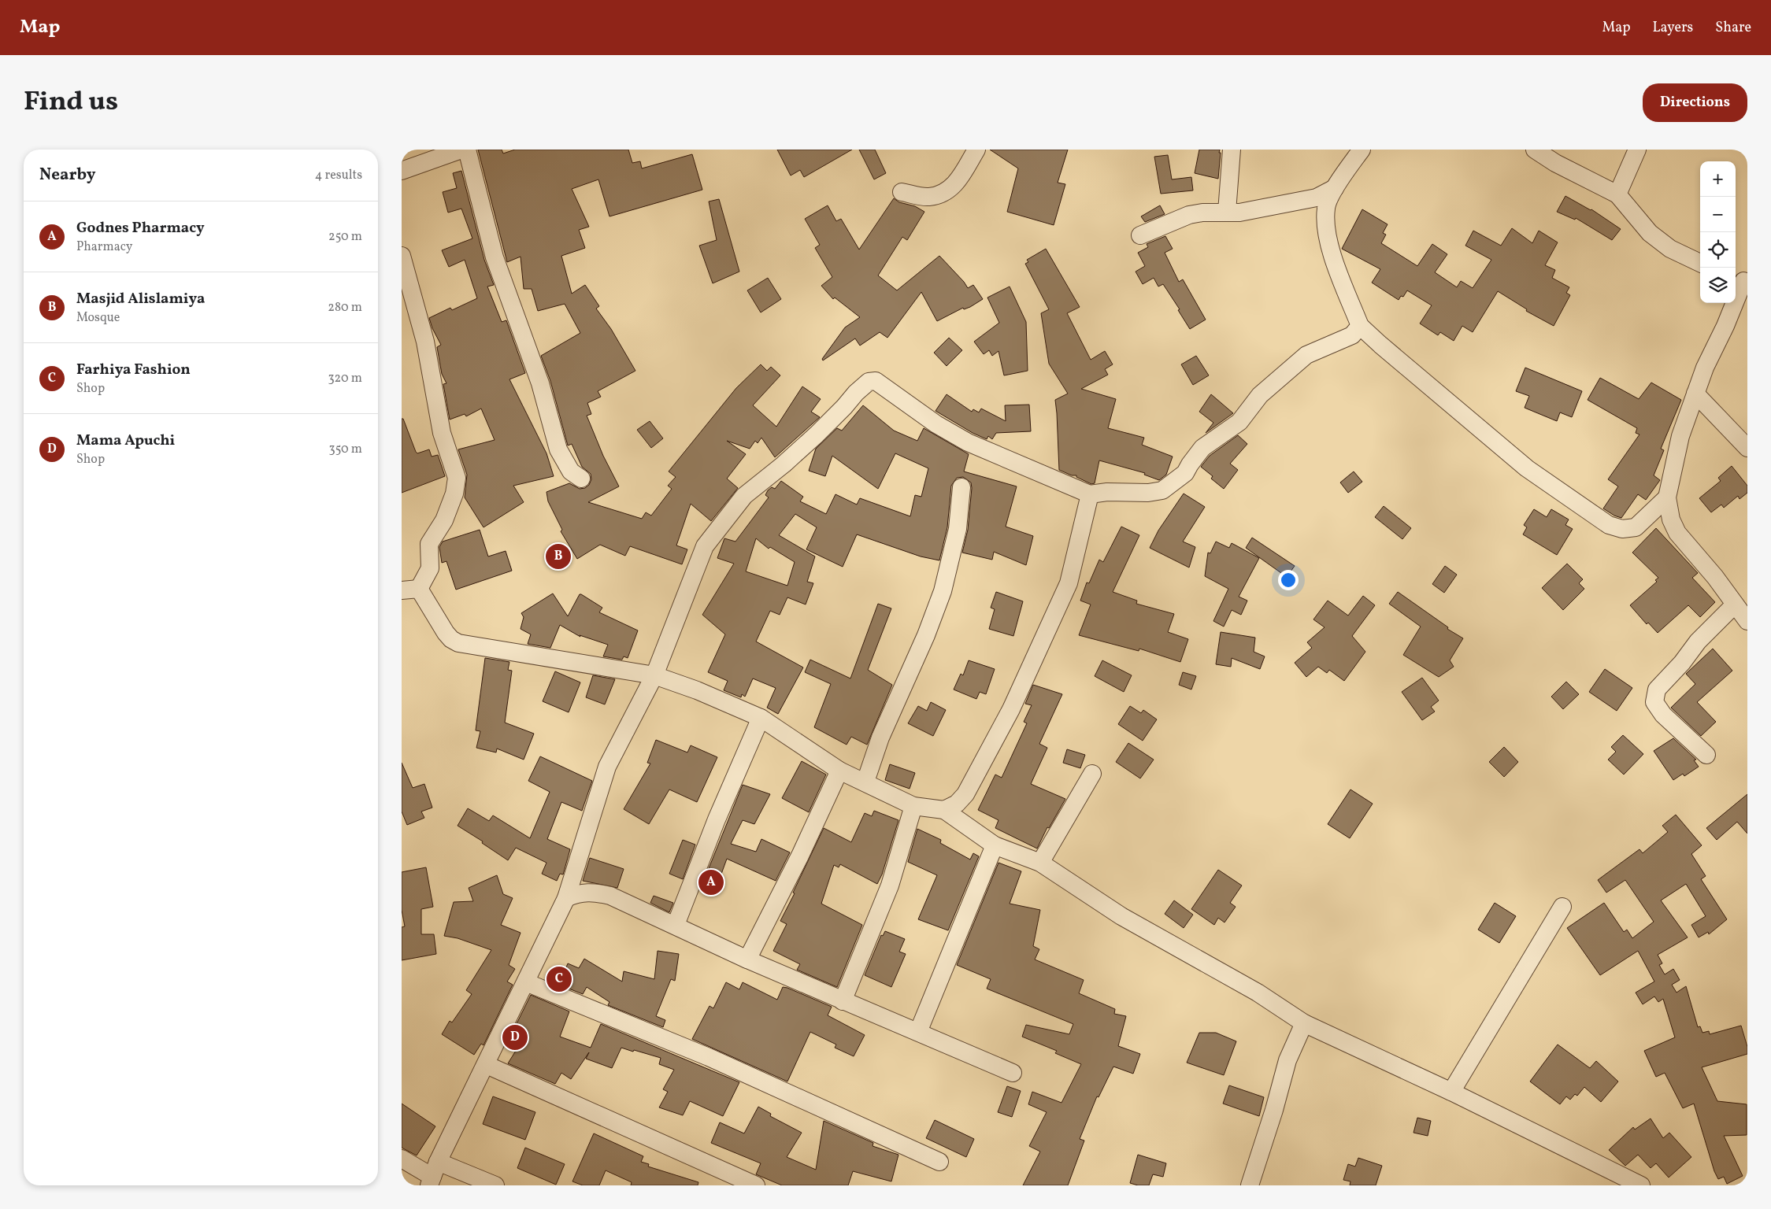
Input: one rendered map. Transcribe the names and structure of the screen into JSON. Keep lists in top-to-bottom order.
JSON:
{
  "page": {
    "header": "Map",
    "nav": ["Map", "Layers", "Share"],
    "title": "Find us",
    "buttons": "Directions",
    "heading": ["Nearby", "4 results"],
    "map_buttons": ["+", "−"],
    "list": [
      {
        "mark": "A",
        "name": "Godnes Pharmacy",
        "note": "Pharmacy",
        "value": "250 m"
      },
      {
        "mark": "B",
        "name": "Masjid Alislamiya",
        "note": "Mosque",
        "value": "280 m"
      },
      {
        "mark": "C",
        "name": "Farhiya Fashion",
        "note": "Shop",
        "value": "320 m"
      },
      {
        "mark": "D",
        "name": "Mama Apuchi",
        "note": "Shop",
        "value": "350 m"
      }
    ],
    "pins": [
      "B",
      "A",
      "C",
      "D"
    ]
  }
}
